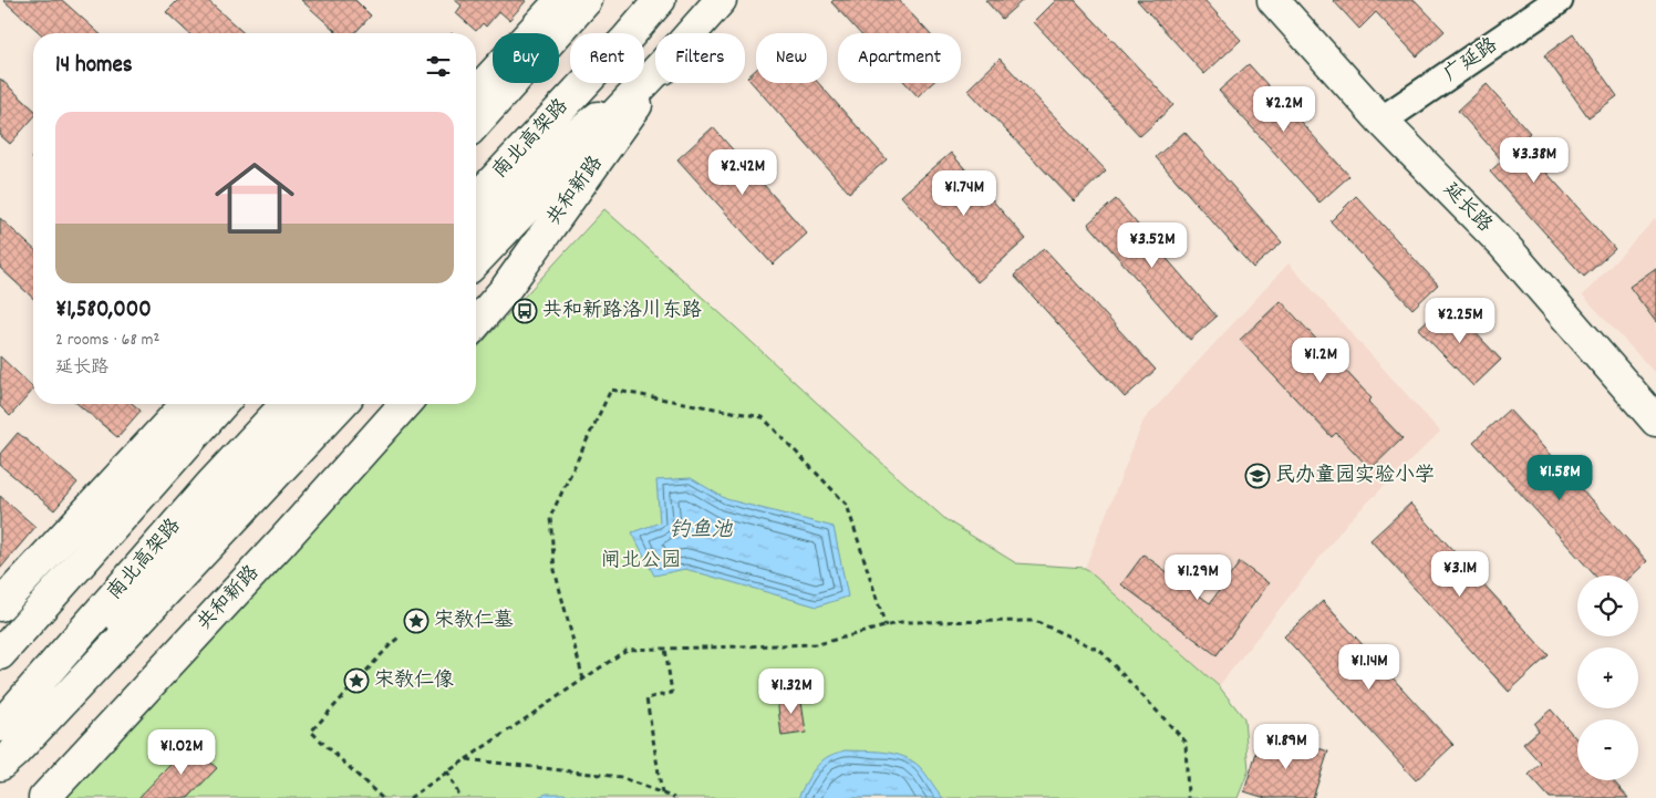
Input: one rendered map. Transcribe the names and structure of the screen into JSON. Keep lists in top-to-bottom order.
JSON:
{
  "streets": {
    "main road": ["南北高架路", "共和新路", "延长路"],
    "street": ["广延路"]
  },
  "crossings": [
    ["广延路", "延长路"]
  ],
  "water": ["钓鱼池"],
  "parks": ["闸北公园"],
  "places": {
    "bus stop": ["共和新路洛川东路"],
    "school or university": ["民办童园实验小学"],
    "place": ["宋教仁墓", "宋教仁像"]
  },
  "page": {
    "chip": [
      "Buy",
      "Rent",
      "Filters",
      "New",
      "Apartment"
    ],
    "heading": "14 homes",
    "price": [
      "¥2.2M",
      "¥3.38M",
      "¥2.42M",
      "¥1.74M",
      "¥3.52M",
      "¥2.25M",
      "¥1.2M",
      "¥1.58M",
      "¥3.1M",
      "¥1.29M",
      "¥1.14M",
      "¥1.32M",
      "¥1.89M",
      "¥1.02M"
    ],
    "list": [
      {
        "name": "¥1,580,000",
        "note": "2 rooms · 68 m² · 延长路"
      }
    ],
    "map_buttons": ["+", "−"]
  }
}
